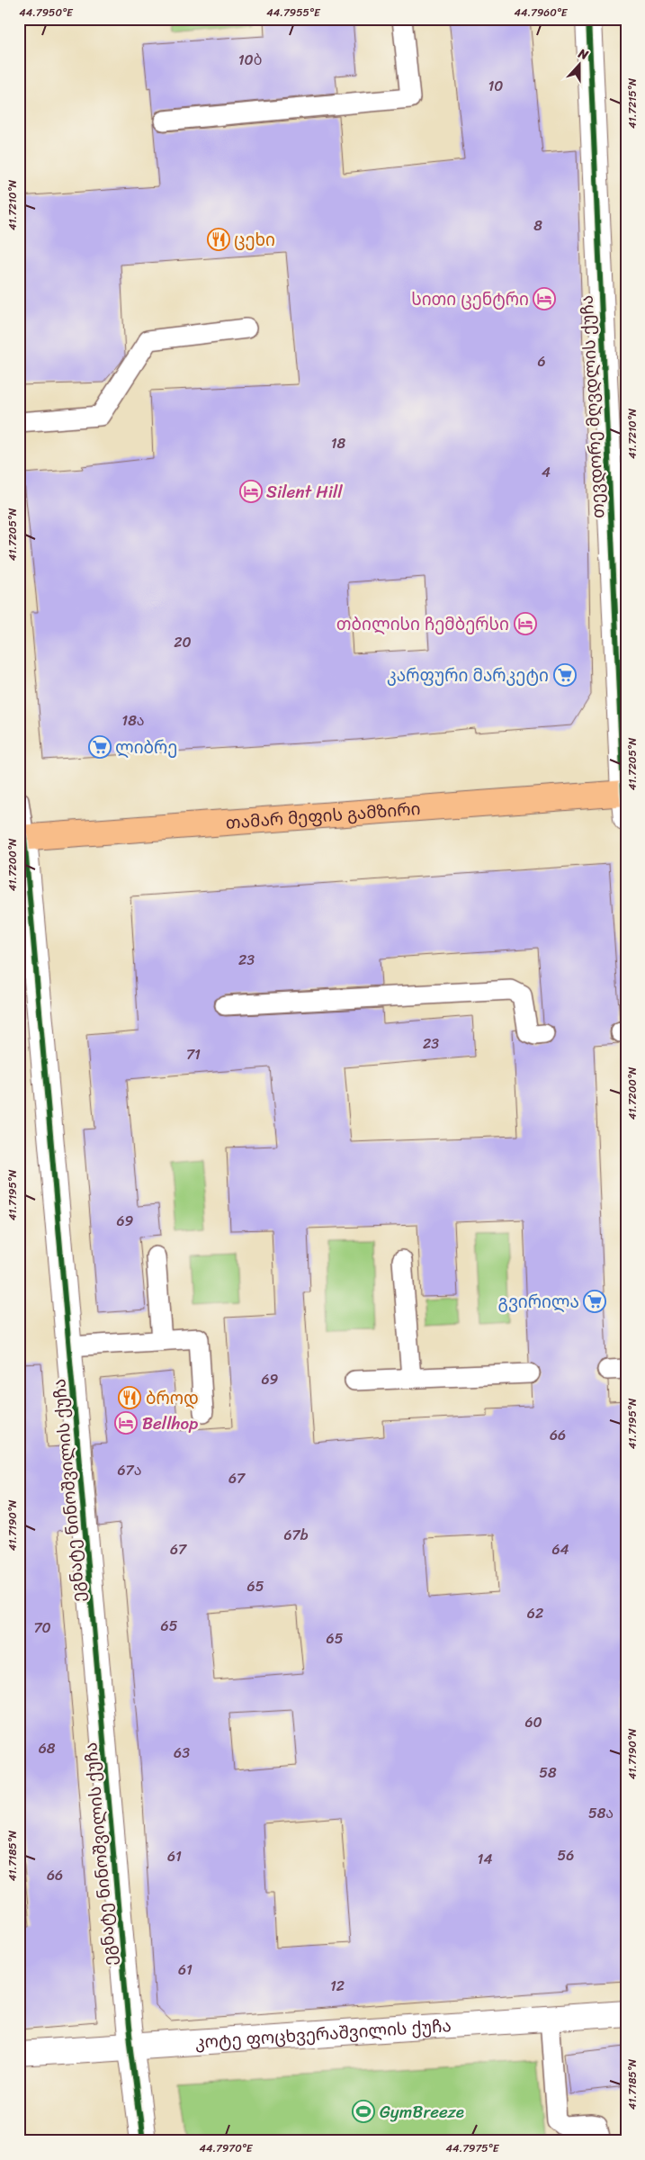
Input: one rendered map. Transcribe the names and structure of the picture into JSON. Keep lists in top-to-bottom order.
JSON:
{
  "streets": {
    "main road": ["თამარ მეფის გამზირი"],
    "street": ["თევდორე მღვდლის ქუჩა", "ეგნატე ნინოშვილის ქუჩა", "კოტე ფოცხვერაშვილის ქუჩა"]
  },
  "crossings": [
    ["თევდორე მღვდლის ქუჩა", "თამარ მეფის გამზირი"],
    ["თამარ მეფის გამზირი", "ეგნატე ნინოშვილის ქუჩა"],
    ["ეგნატე ნინოშვილის ქუჩა", "კოტე ფოცხვერაშვილის ქუჩა"]
  ],
  "places": {
    "restaurant": ["ცეხი", "ბროდ"],
    "hotel": [
      "სითი ცენტრი",
      "Silent Hill",
      "თბილისი ჩემბერსი",
      "Bellhop"
    ],
    "supermarket": ["კარფური მარკეტი", "ლიბრე", "გვირილა"],
    "sports": ["GymBreeze"]
  },
  "house_numbers": [
    "10ბ",
    "10",
    "8",
    "6",
    "18",
    "4",
    "20",
    "18ა",
    "23",
    "23",
    "71",
    "69",
    "69",
    "66",
    "67ა",
    "67",
    "67b",
    "67",
    "64",
    "65",
    "62",
    "65",
    "70",
    "65",
    "60",
    "68",
    "63",
    "58",
    "58ა",
    "56",
    "61",
    "14",
    "66",
    "61",
    "12"
  ],
  "north": "top",
  "coordinates": [
    "44.7950°E",
    "44.7955°E",
    "44.7960°E",
    "41.7215°N",
    "41.7210°N",
    "41.7205°N",
    "41.7200°N",
    "41.7195°N",
    "41.7190°N",
    "41.7185°N",
    "44.7970°E",
    "44.7975°E"
  ]
}
